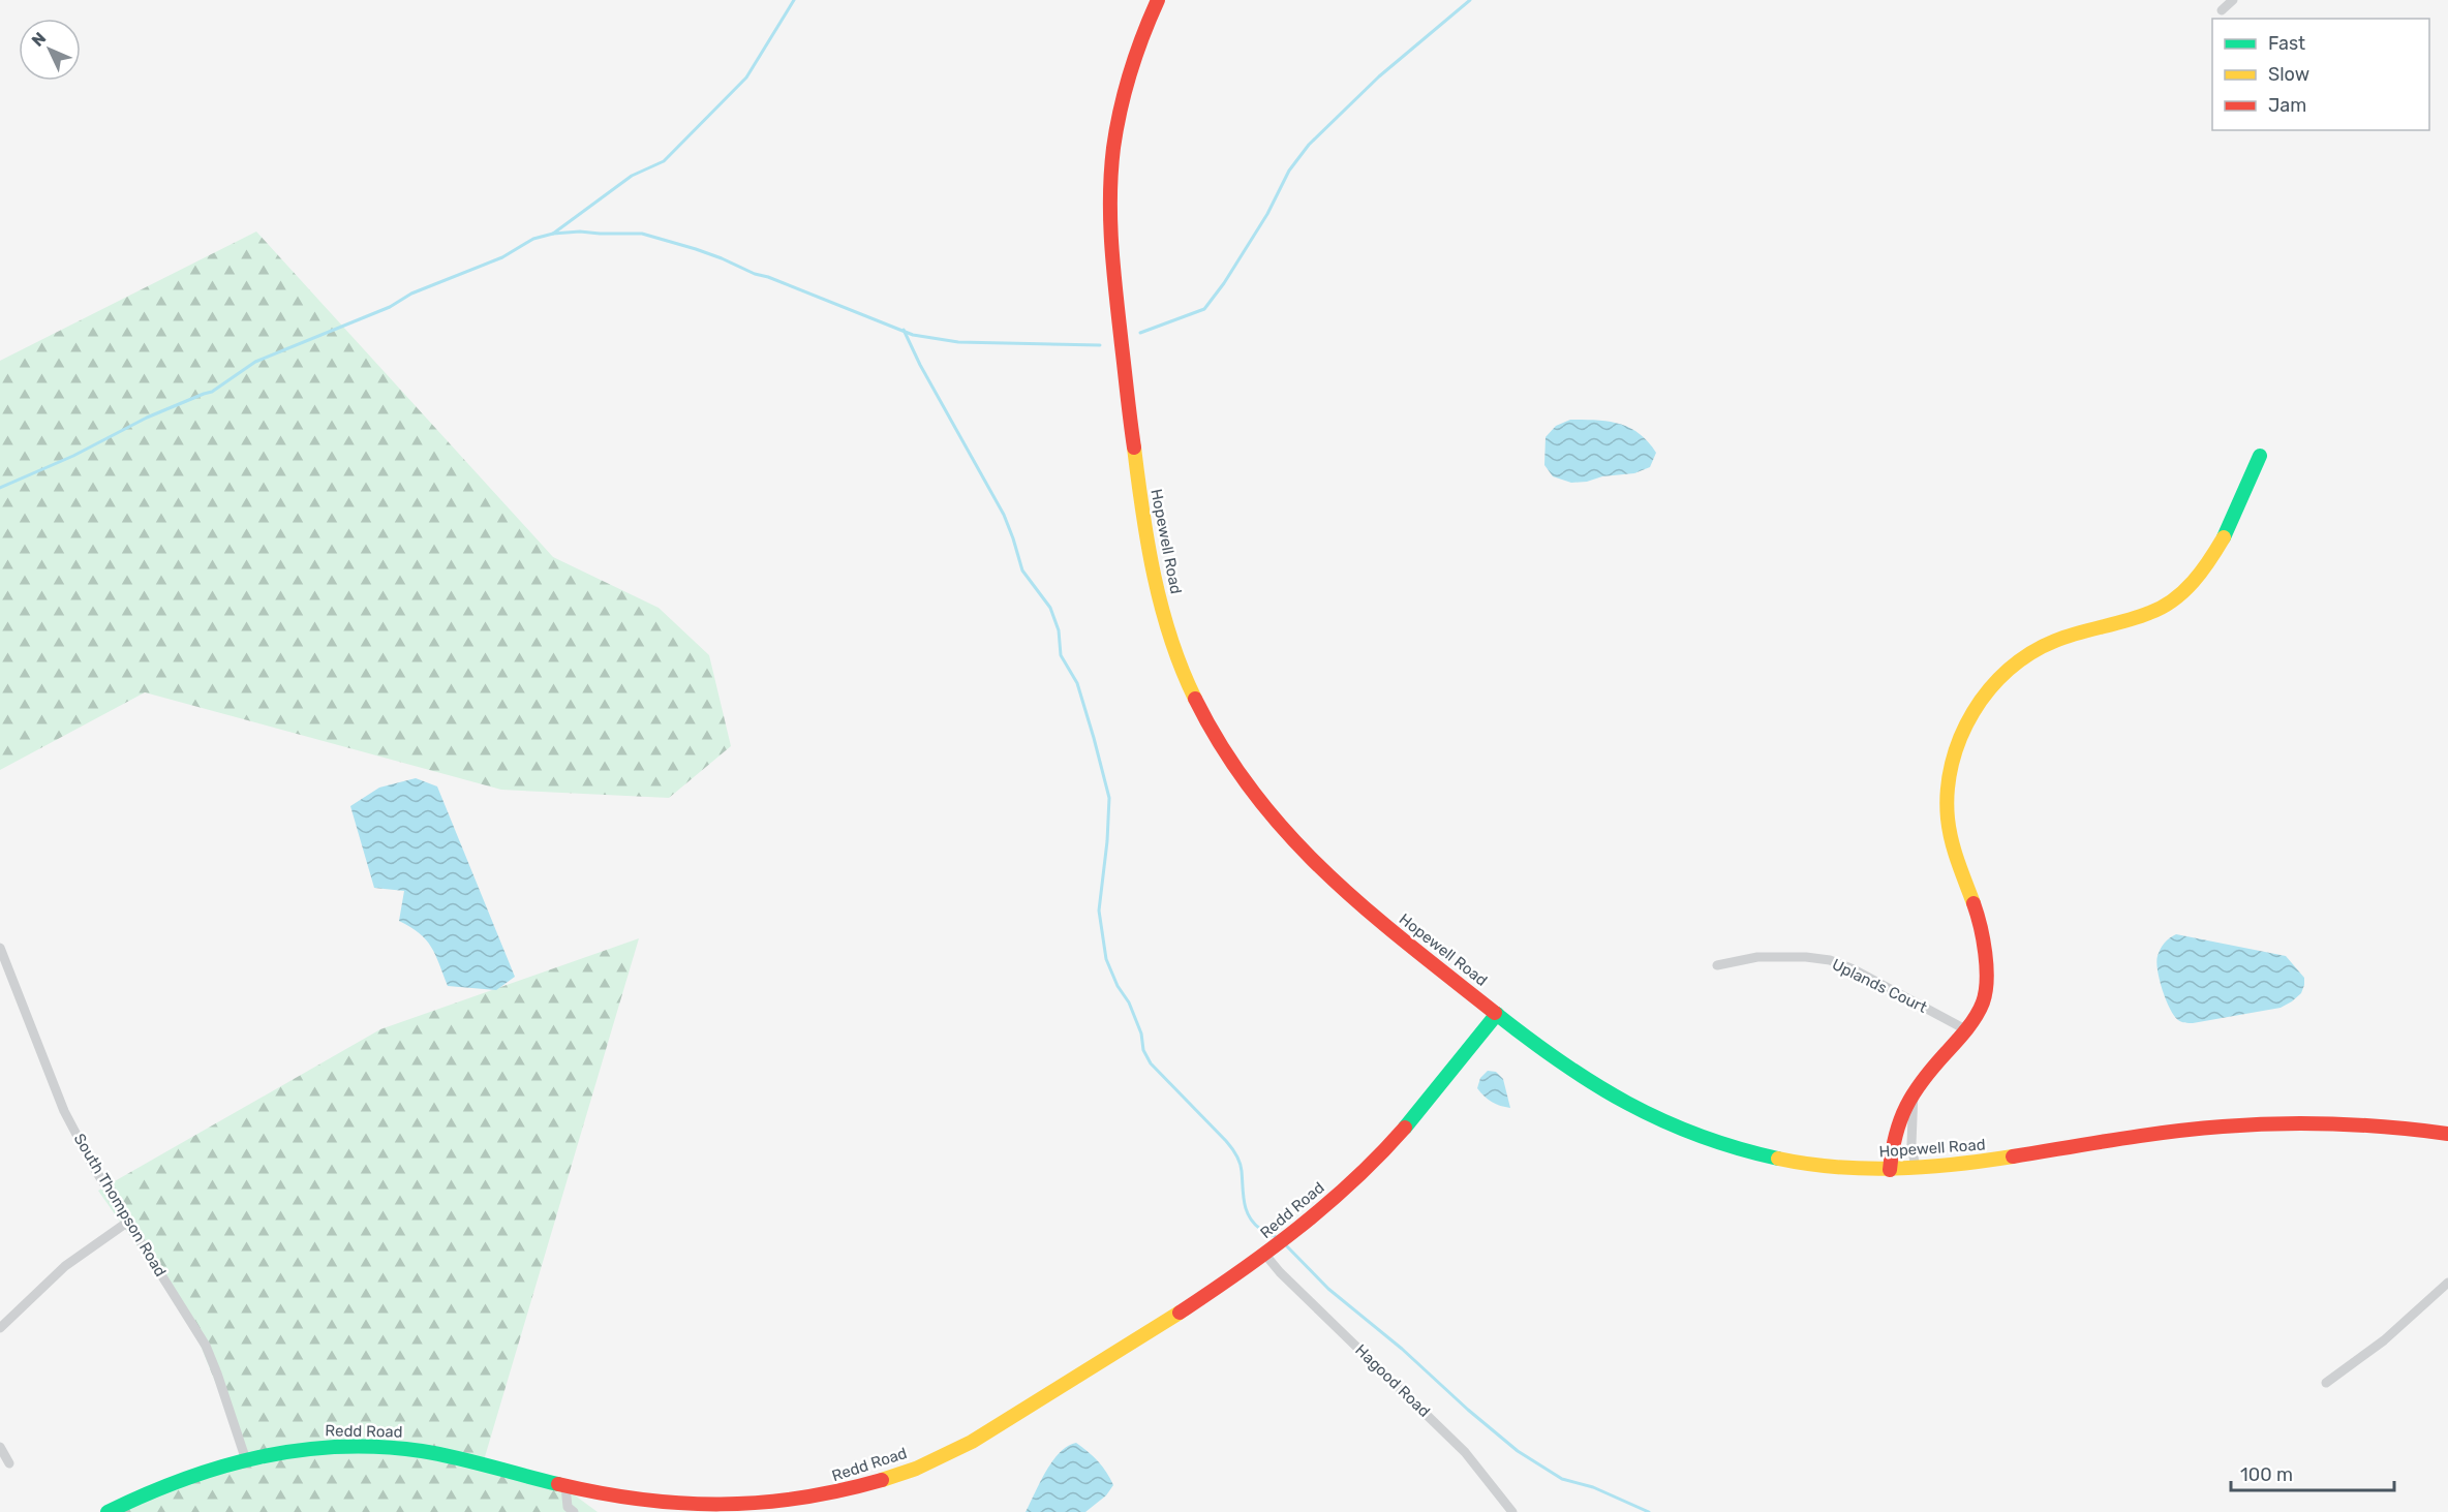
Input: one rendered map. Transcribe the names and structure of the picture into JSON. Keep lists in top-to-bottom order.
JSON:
{
  "streets": {
    "street": [
      "Hopewell Road",
      "Uplands Court",
      "South Thompson Road",
      "Redd Road",
      "Hagood Road"
    ]
  },
  "crossings": [
    ["Hopewell Road", "Redd Road"],
    ["South Thompson Road", "Redd Road"],
    ["Redd Road", "Hagood Road"]
  ],
  "legend": ["Fast", "Slow", "Jam"],
  "scale_bar": "100 m",
  "north": "top left"
}
